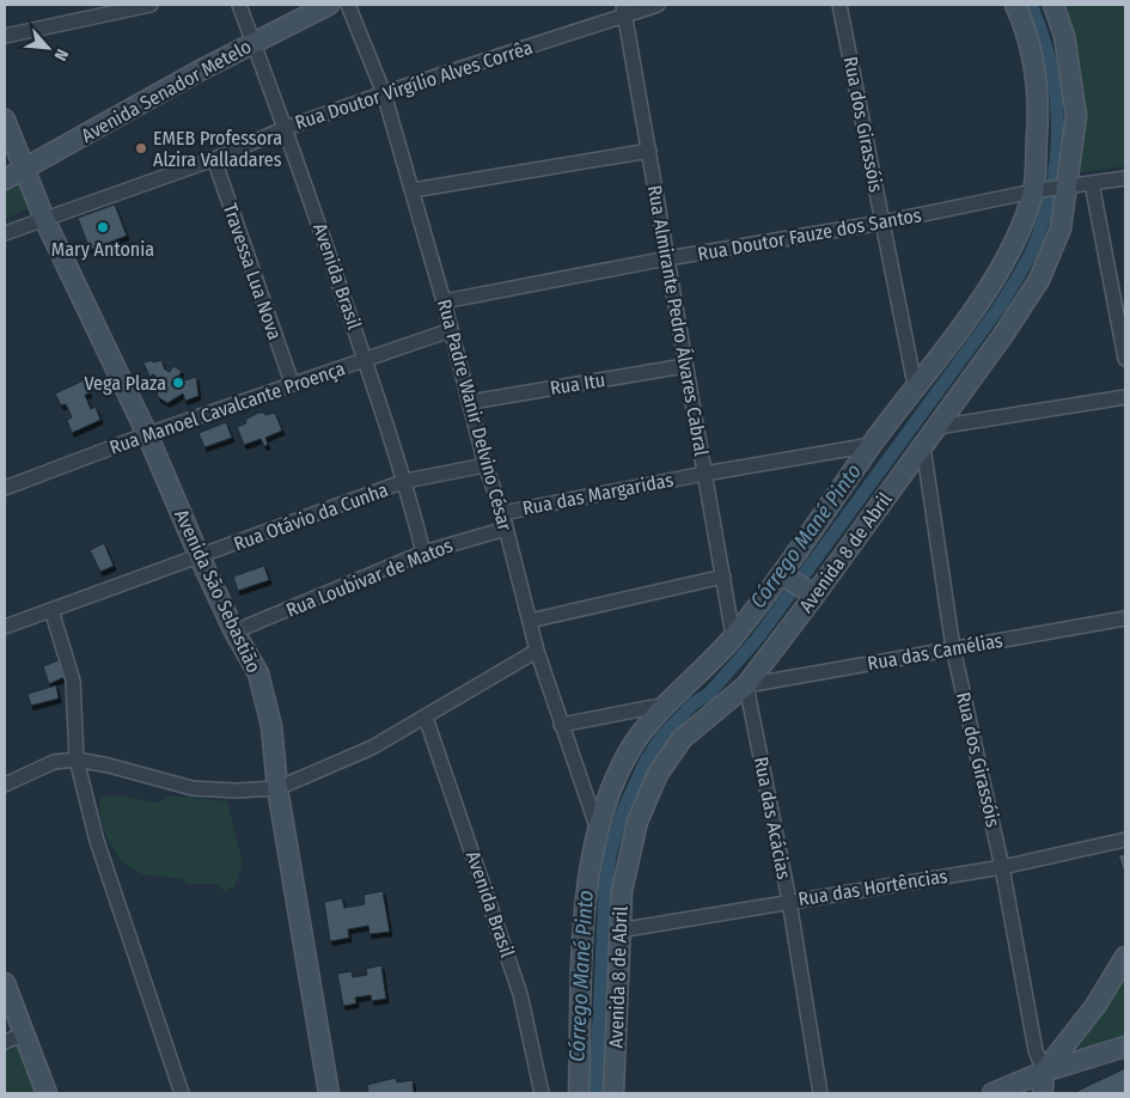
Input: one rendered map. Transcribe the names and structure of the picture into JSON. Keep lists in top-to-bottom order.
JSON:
{
  "streets": {
    "main road": ["Avenida Senador Metelo", "Avenida 8 de Abril", "Avenida São Sebastião"],
    "street": [
      "Rua Doutor Virgílio Alves Corrêa",
      "Rua dos Girassóis",
      "Rua Doutor Fauze dos Santos",
      "Travessa Lua Nova",
      "Avenida Brasil",
      "Rua Almirante Pedro Álvares Cabral",
      "Rua Itu",
      "Rua Manoel Cavalcante Proença",
      "Rua Padre Wanir Delvino César",
      "Rua das Margaridas",
      "Rua Otávio da Cunha",
      "Rua Loubivar de Matos",
      "Rua das Camélias",
      "Rua das Acácias",
      "Rua das Hortências"
    ]
  },
  "crossings": [
    ["Rua Doutor Virgílio Alves Corrêa", "Travessa Lua Nova"],
    ["Rua Doutor Virgílio Alves Corrêa", "Avenida Brasil"],
    ["Rua Doutor Virgílio Alves Corrêa", "Rua Almirante Pedro Álvares Cabral"],
    ["Rua Doutor Virgílio Alves Corrêa", "Rua Padre Wanir Delvino César"],
    ["Rua Doutor Virgílio Alves Corrêa", "Avenida São Sebastião"],
    ["Avenida Senador Metelo", "Avenida Brasil"],
    ["Avenida Senador Metelo", "Avenida São Sebastião"],
    ["Rua dos Girassóis", "Rua Doutor Fauze dos Santos"],
    ["Rua dos Girassóis", "Avenida 8 de Abril"],
    ["Rua dos Girassóis", "Rua das Camélias"],
    ["Rua dos Girassóis", "Rua das Hortências"],
    ["Rua Doutor Fauze dos Santos", "Rua Almirante Pedro Álvares Cabral"],
    ["Rua Doutor Fauze dos Santos", "Rua Padre Wanir Delvino César"],
    ["Rua Doutor Fauze dos Santos", "Avenida 8 de Abril"],
    ["Travessa Lua Nova", "Rua Manoel Cavalcante Proença"],
    ["Avenida Brasil", "Rua Manoel Cavalcante Proença"],
    ["Avenida Brasil", "Rua Otávio da Cunha"],
    ["Avenida Brasil", "Rua Loubivar de Matos"],
    ["Rua Almirante Pedro Álvares Cabral", "Rua Itu"],
    ["Rua Almirante Pedro Álvares Cabral", "Rua das Margaridas"],
    ["Rua Almirante Pedro Álvares Cabral", "Avenida 8 de Abril"],
    ["Rua Itu", "Rua Padre Wanir Delvino César"],
    ["Rua Manoel Cavalcante Proença", "Rua Padre Wanir Delvino César"],
    ["Rua Manoel Cavalcante Proença", "Avenida São Sebastião"],
    ["Rua Padre Wanir Delvino César", "Rua das Margaridas"],
    ["Rua Padre Wanir Delvino César", "Rua Otávio da Cunha"],
    ["Rua Padre Wanir Delvino César", "Avenida 8 de Abril"],
    ["Rua Padre Wanir Delvino César", "Rua Loubivar de Matos"],
    ["Rua das Margaridas", "Avenida 8 de Abril"],
    ["Rua Otávio da Cunha", "Avenida São Sebastião"],
    ["Avenida 8 de Abril", "Rua das Camélias"],
    ["Avenida 8 de Abril", "Rua das Acácias"],
    ["Avenida 8 de Abril", "Rua das Hortências"],
    ["Rua Loubivar de Matos", "Avenida São Sebastião"],
    ["Rua das Camélias", "Rua das Acácias"],
    ["Rua das Acácias", "Rua das Hortências"]
  ],
  "water": ["Córrego Mané Pinto"],
  "places": ["EMEB Professora Alzira Valladares", "Mary Antonia", "Vega Plaza"],
  "north": "bottom right"
}
